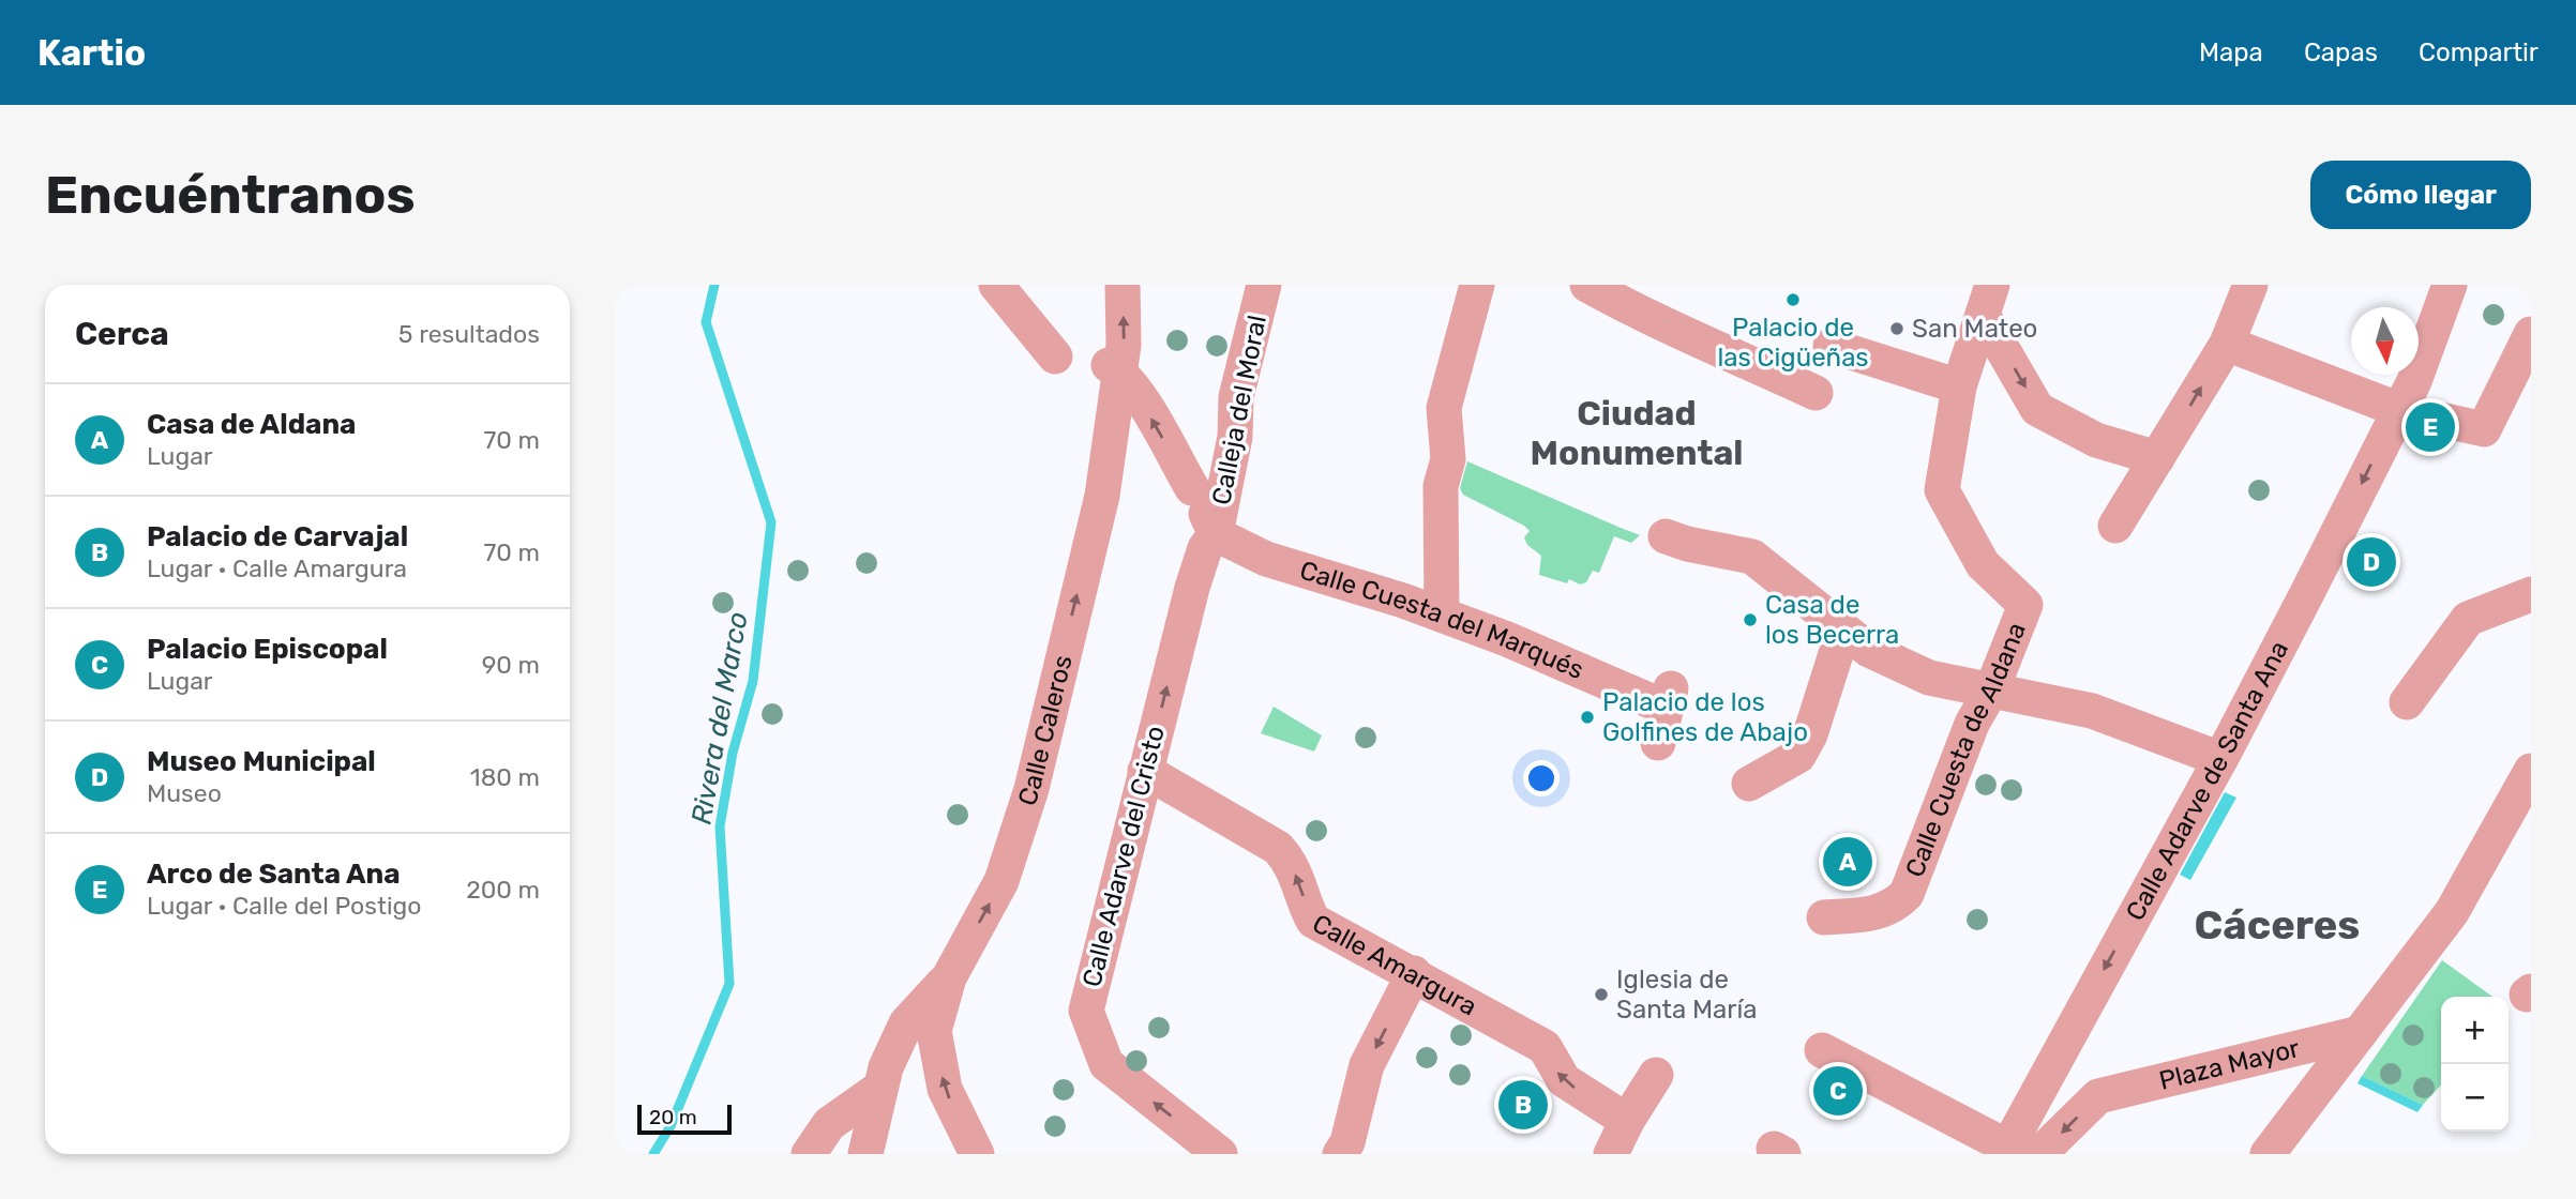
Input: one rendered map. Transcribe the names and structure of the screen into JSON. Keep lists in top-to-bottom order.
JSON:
{
  "streets": {
    "street": [
      "Calleja del Moral",
      "Calle Cuesta del Marqués",
      "Calle Caleros",
      "Calle Cuesta de Aldana",
      "Calle Adarve de Santa Ana",
      "Calle Adarve del Cristo",
      "Calle Amargura",
      "Plaza Mayor"
    ]
  },
  "crossings": [
    ["Calleja del Moral", "Calle Cuesta del Marqués"],
    ["Calleja del Moral", "Calle Adarve del Cristo"],
    ["Calle Cuesta del Marqués", "Calle Adarve del Cristo"],
    ["Calle Adarve de Santa Ana", "Plaza Mayor"],
    ["Calle Adarve del Cristo", "Calle Amargura"]
  ],
  "one_way": [
    "Calle Caleros",
    "Calle Adarve del Cristo",
    "Calle Amargura",
    "Plaza Mayor"
  ],
  "districts": ["Ciudad Monumental", "Cáceres"],
  "water": ["Rivera del Marco"],
  "places": [
    "Palacio de las Cigüeñas",
    "San Mateo",
    "Casa de los Becerra",
    "Palacio de los Golfines de Abajo",
    "Iglesia de Santa María"
  ],
  "scale_bar": "20 m",
  "north": "bottom",
  "page": {
    "header": "Kartio",
    "nav": ["Mapa", "Capas", "Compartir"],
    "buttons": "Cómo llegar",
    "title": "Encuéntranos",
    "heading": ["Cerca", "5 resultados"],
    "list": [
      {
        "mark": "A",
        "name": "Casa de Aldana",
        "note": "Lugar",
        "value": "70 m"
      },
      {
        "mark": "B",
        "name": "Palacio de Carvajal",
        "note": "Lugar · Calle Amargura",
        "value": "70 m"
      },
      {
        "mark": "C",
        "name": "Palacio Episcopal",
        "note": "Lugar",
        "value": "90 m"
      },
      {
        "mark": "D",
        "name": "Museo Municipal",
        "note": "Museo",
        "value": "180 m"
      },
      {
        "mark": "E",
        "name": "Arco de Santa Ana",
        "note": "Lugar · Calle del Postigo",
        "value": "200 m"
      }
    ],
    "pins": [
      "E",
      "D",
      "A",
      "C",
      "B"
    ],
    "map_buttons": ["+", "−"],
    "scale": "20 m"
  }
}
